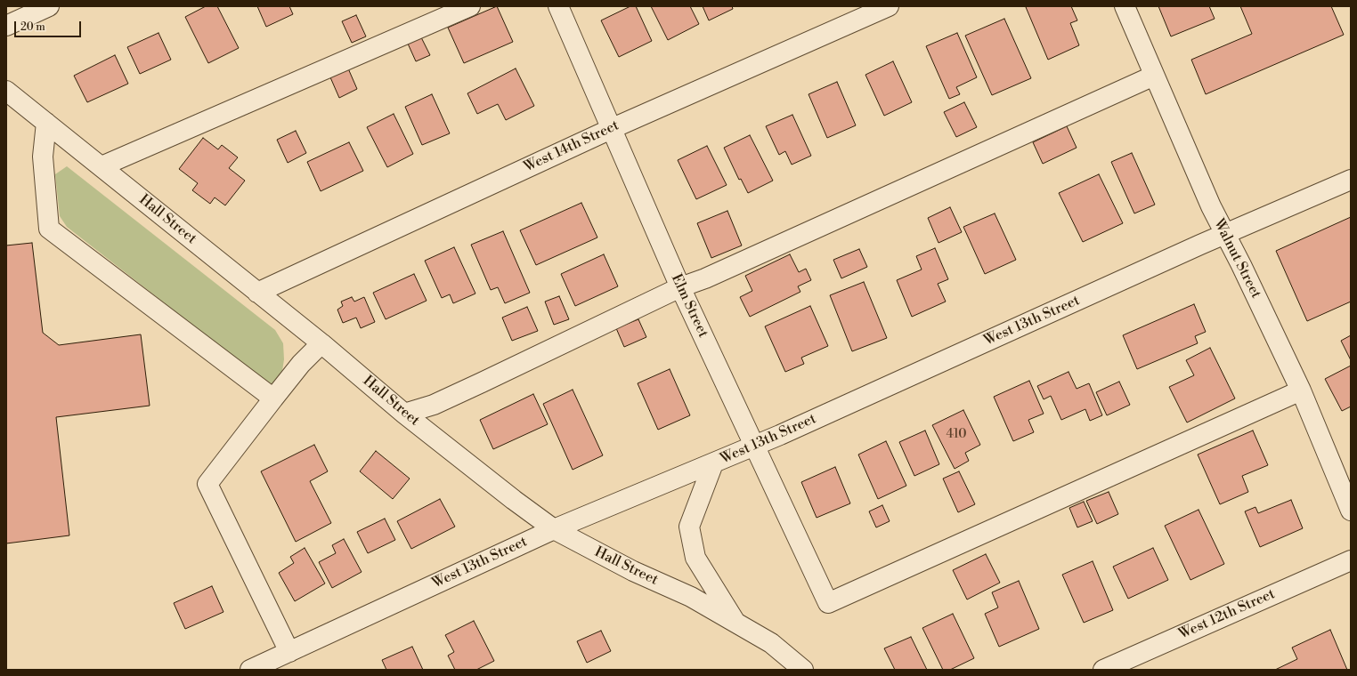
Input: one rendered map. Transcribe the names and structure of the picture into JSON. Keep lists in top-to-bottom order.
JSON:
{
  "streets": {
    "street": [
      "West 14th Street",
      "Hall Street",
      "Walnut Street",
      "Elm Street",
      "West 13th Street",
      "West 12th Street"
    ]
  },
  "crossings": [
    ["West 14th Street", "Hall Street"],
    ["West 14th Street", "Elm Street"],
    ["Hall Street", "West 13th Street"],
    ["Walnut Street", "Elm Street"],
    ["Walnut Street", "West 13th Street"],
    ["Elm Street", "West 13th Street"]
  ],
  "house_numbers": ["410"],
  "scale_bar": "20 m"
}
